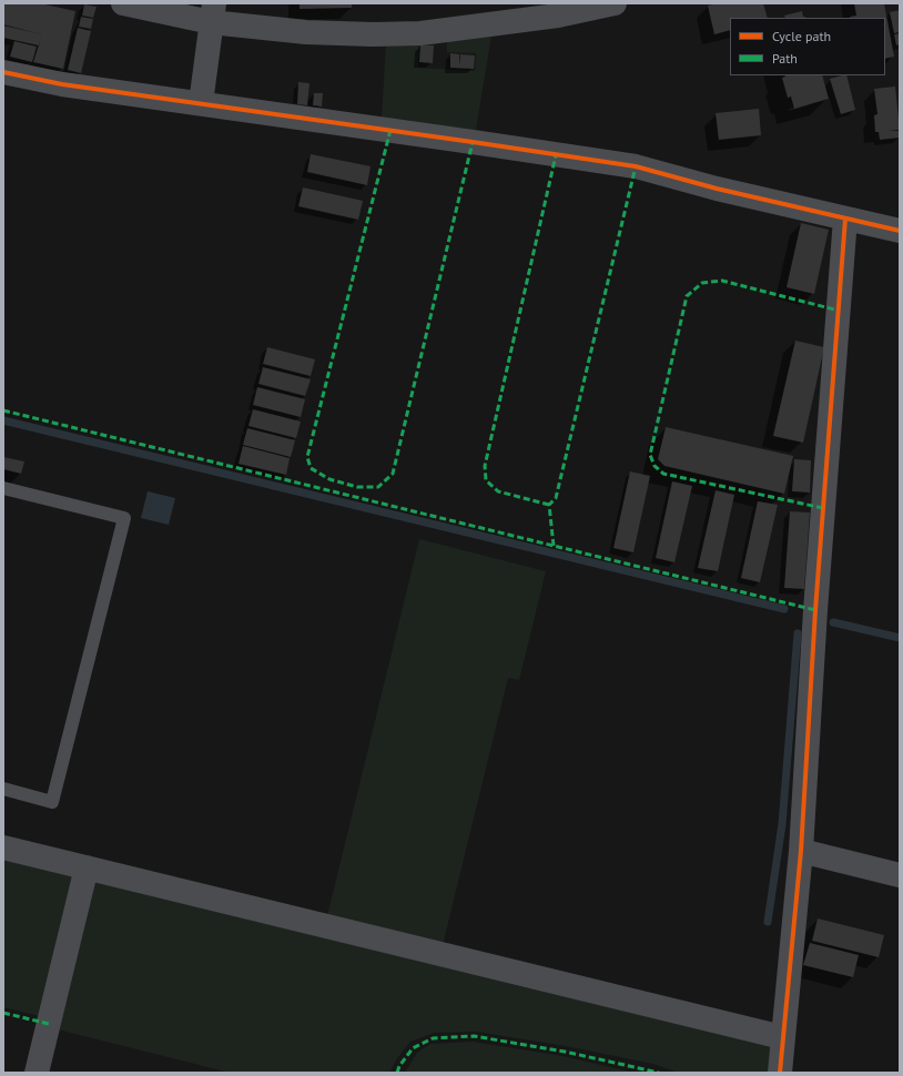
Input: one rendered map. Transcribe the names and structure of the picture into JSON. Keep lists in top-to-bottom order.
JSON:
{
  "legend": ["Cycle path", "Path"]
}
